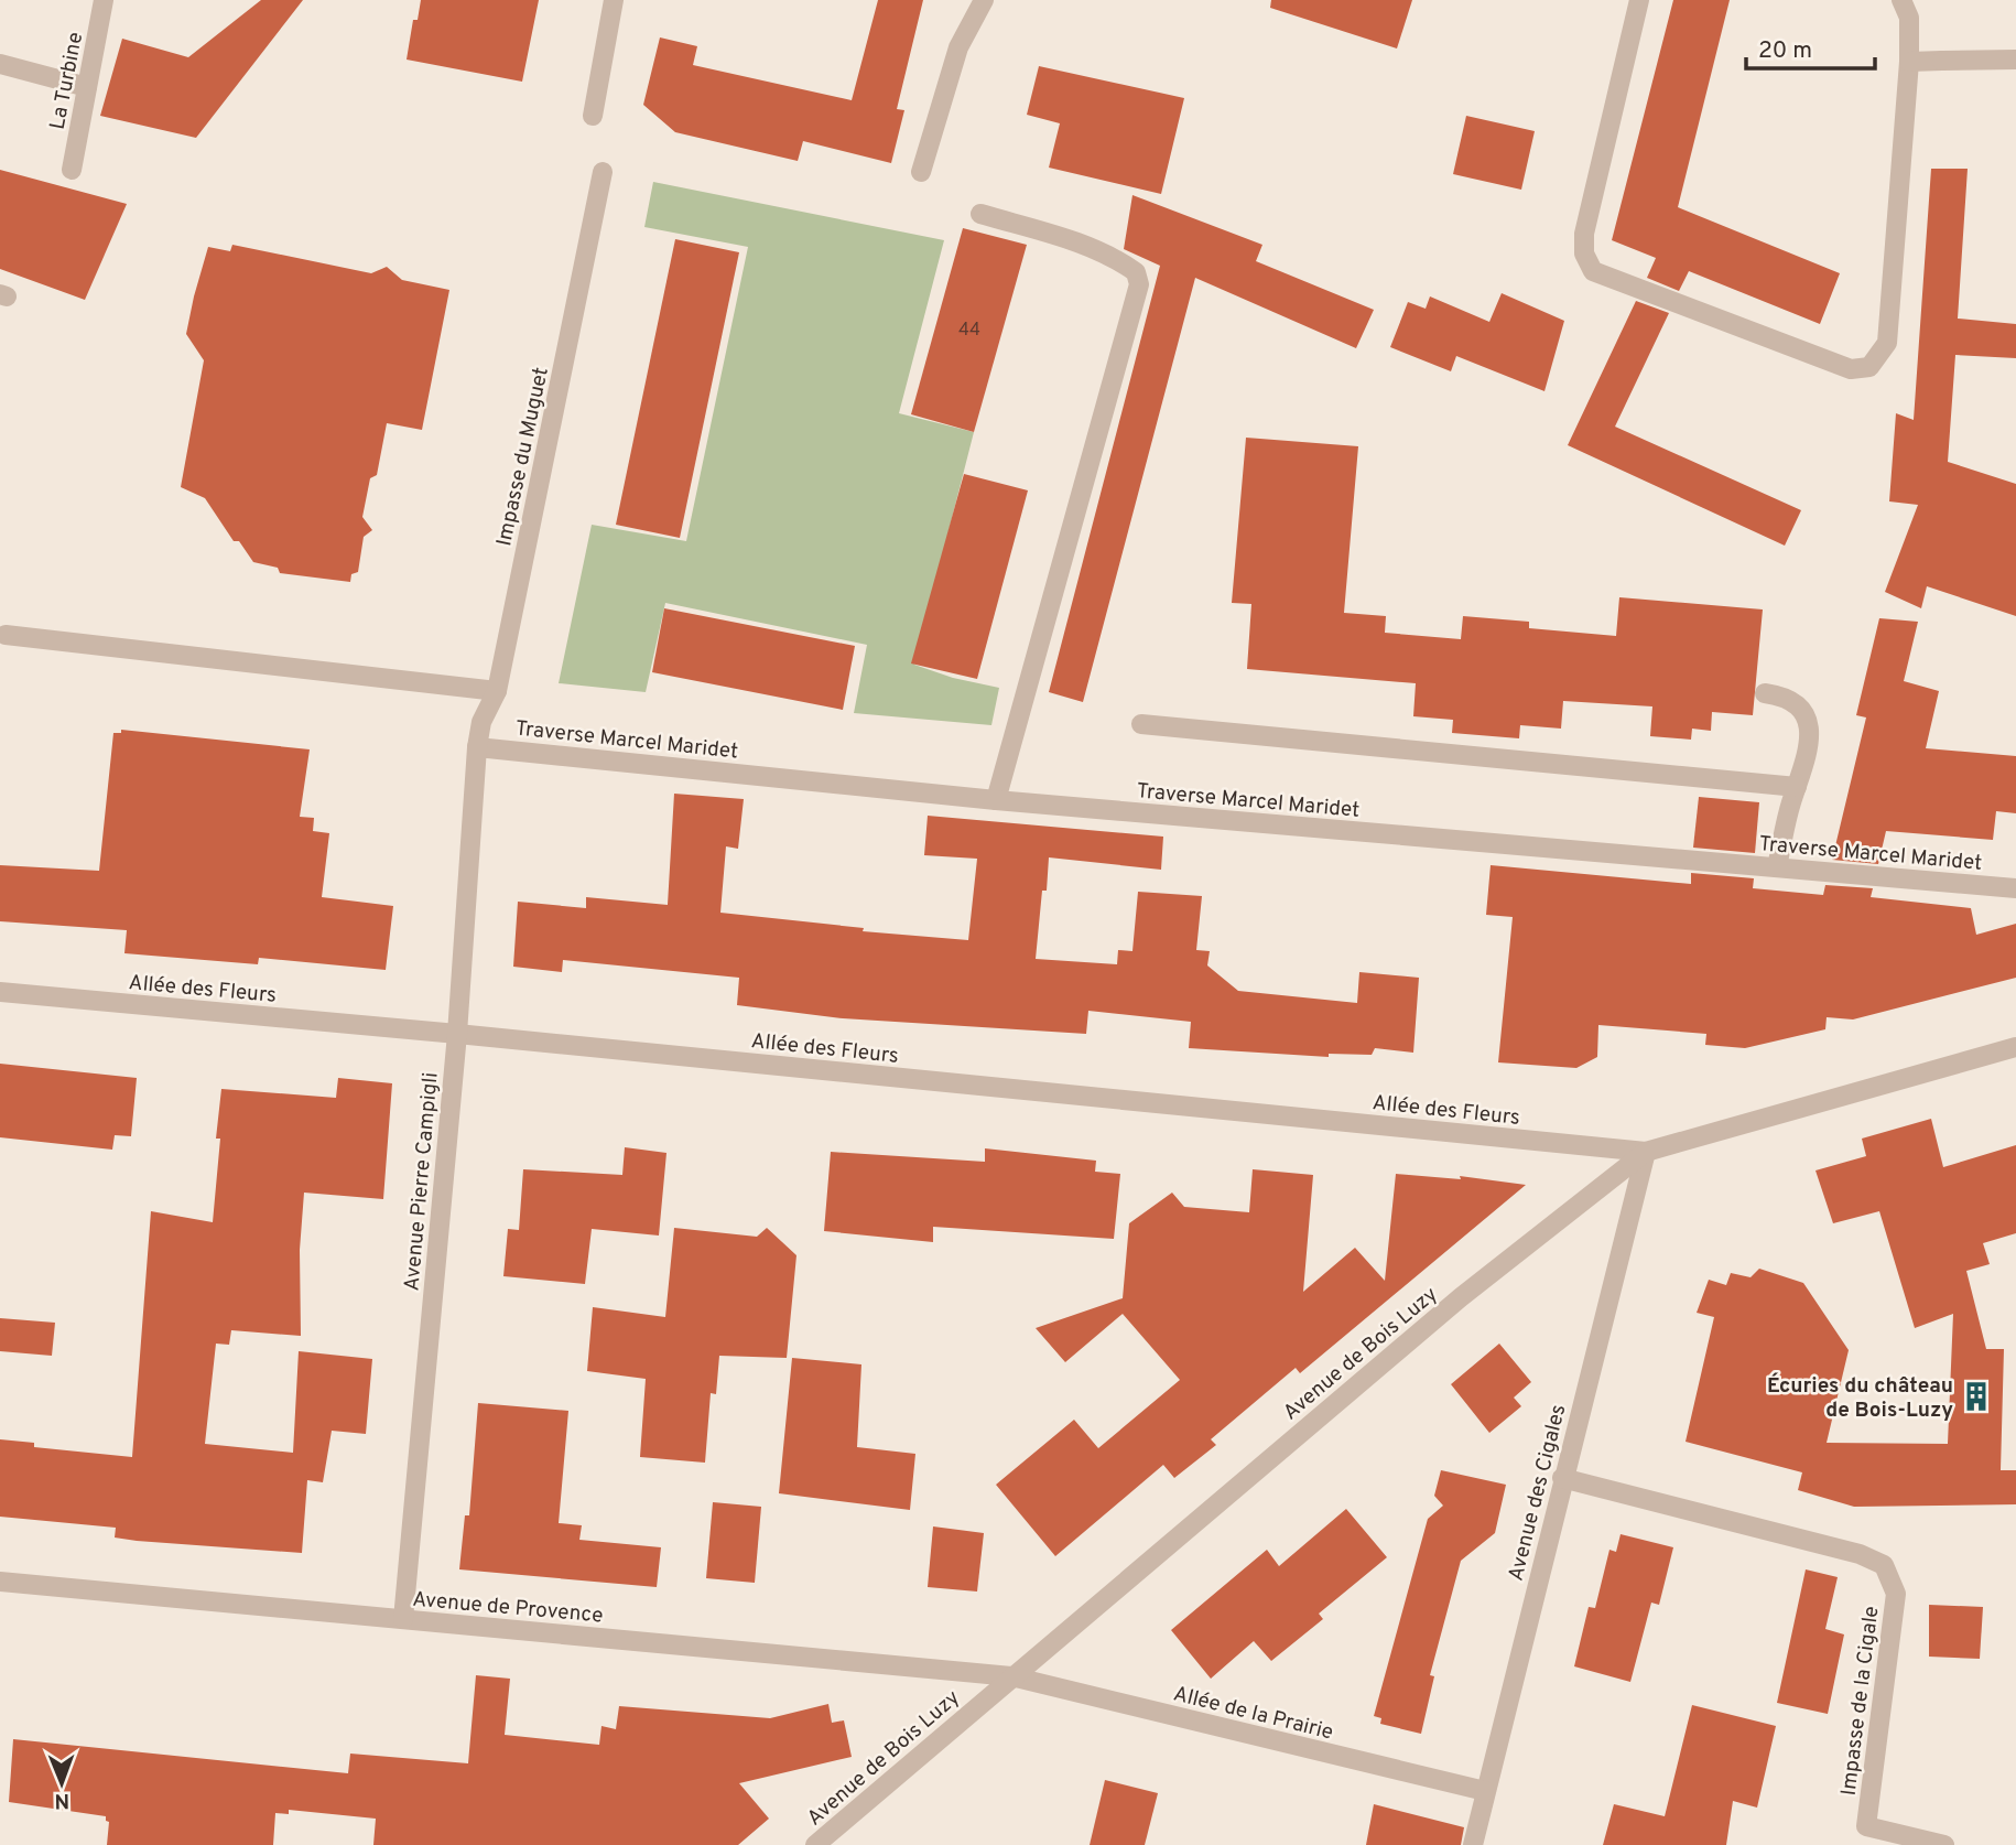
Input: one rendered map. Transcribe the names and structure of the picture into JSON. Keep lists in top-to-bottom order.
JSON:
{
  "streets": {
    "street": [
      "La Turbine",
      "Impasse du Muguet",
      "Traverse Marcel Maridet",
      "Allée des Fleurs",
      "Avenue Pierre Campigli",
      "Avenue de Bois Luzy",
      "Avenue des Cigales",
      "Avenue de Provence",
      "Impasse de la Cigale",
      "Allée de la Prairie"
    ]
  },
  "crossings": [
    ["Impasse du Muguet", "Traverse Marcel Maridet"],
    ["Impasse du Muguet", "Avenue Pierre Campigli"],
    ["Traverse Marcel Maridet", "Avenue Pierre Campigli"],
    ["Allée des Fleurs", "Avenue Pierre Campigli"],
    ["Allée des Fleurs", "Avenue de Bois Luzy"],
    ["Allée des Fleurs", "Avenue des Cigales"],
    ["Avenue Pierre Campigli", "Avenue de Provence"],
    ["Avenue de Bois Luzy", "Avenue des Cigales"],
    ["Avenue de Bois Luzy", "Avenue de Provence"],
    ["Avenue de Bois Luzy", "Allée de la Prairie"],
    ["Avenue des Cigales", "Impasse de la Cigale"],
    ["Avenue des Cigales", "Allée de la Prairie"],
    ["Avenue de Provence", "Allée de la Prairie"]
  ],
  "places": {
    "building": ["Écuries du château de Bois-Luzy"]
  },
  "house_numbers": ["44"],
  "scale_bar": "20 m",
  "north": "bottom"
}
